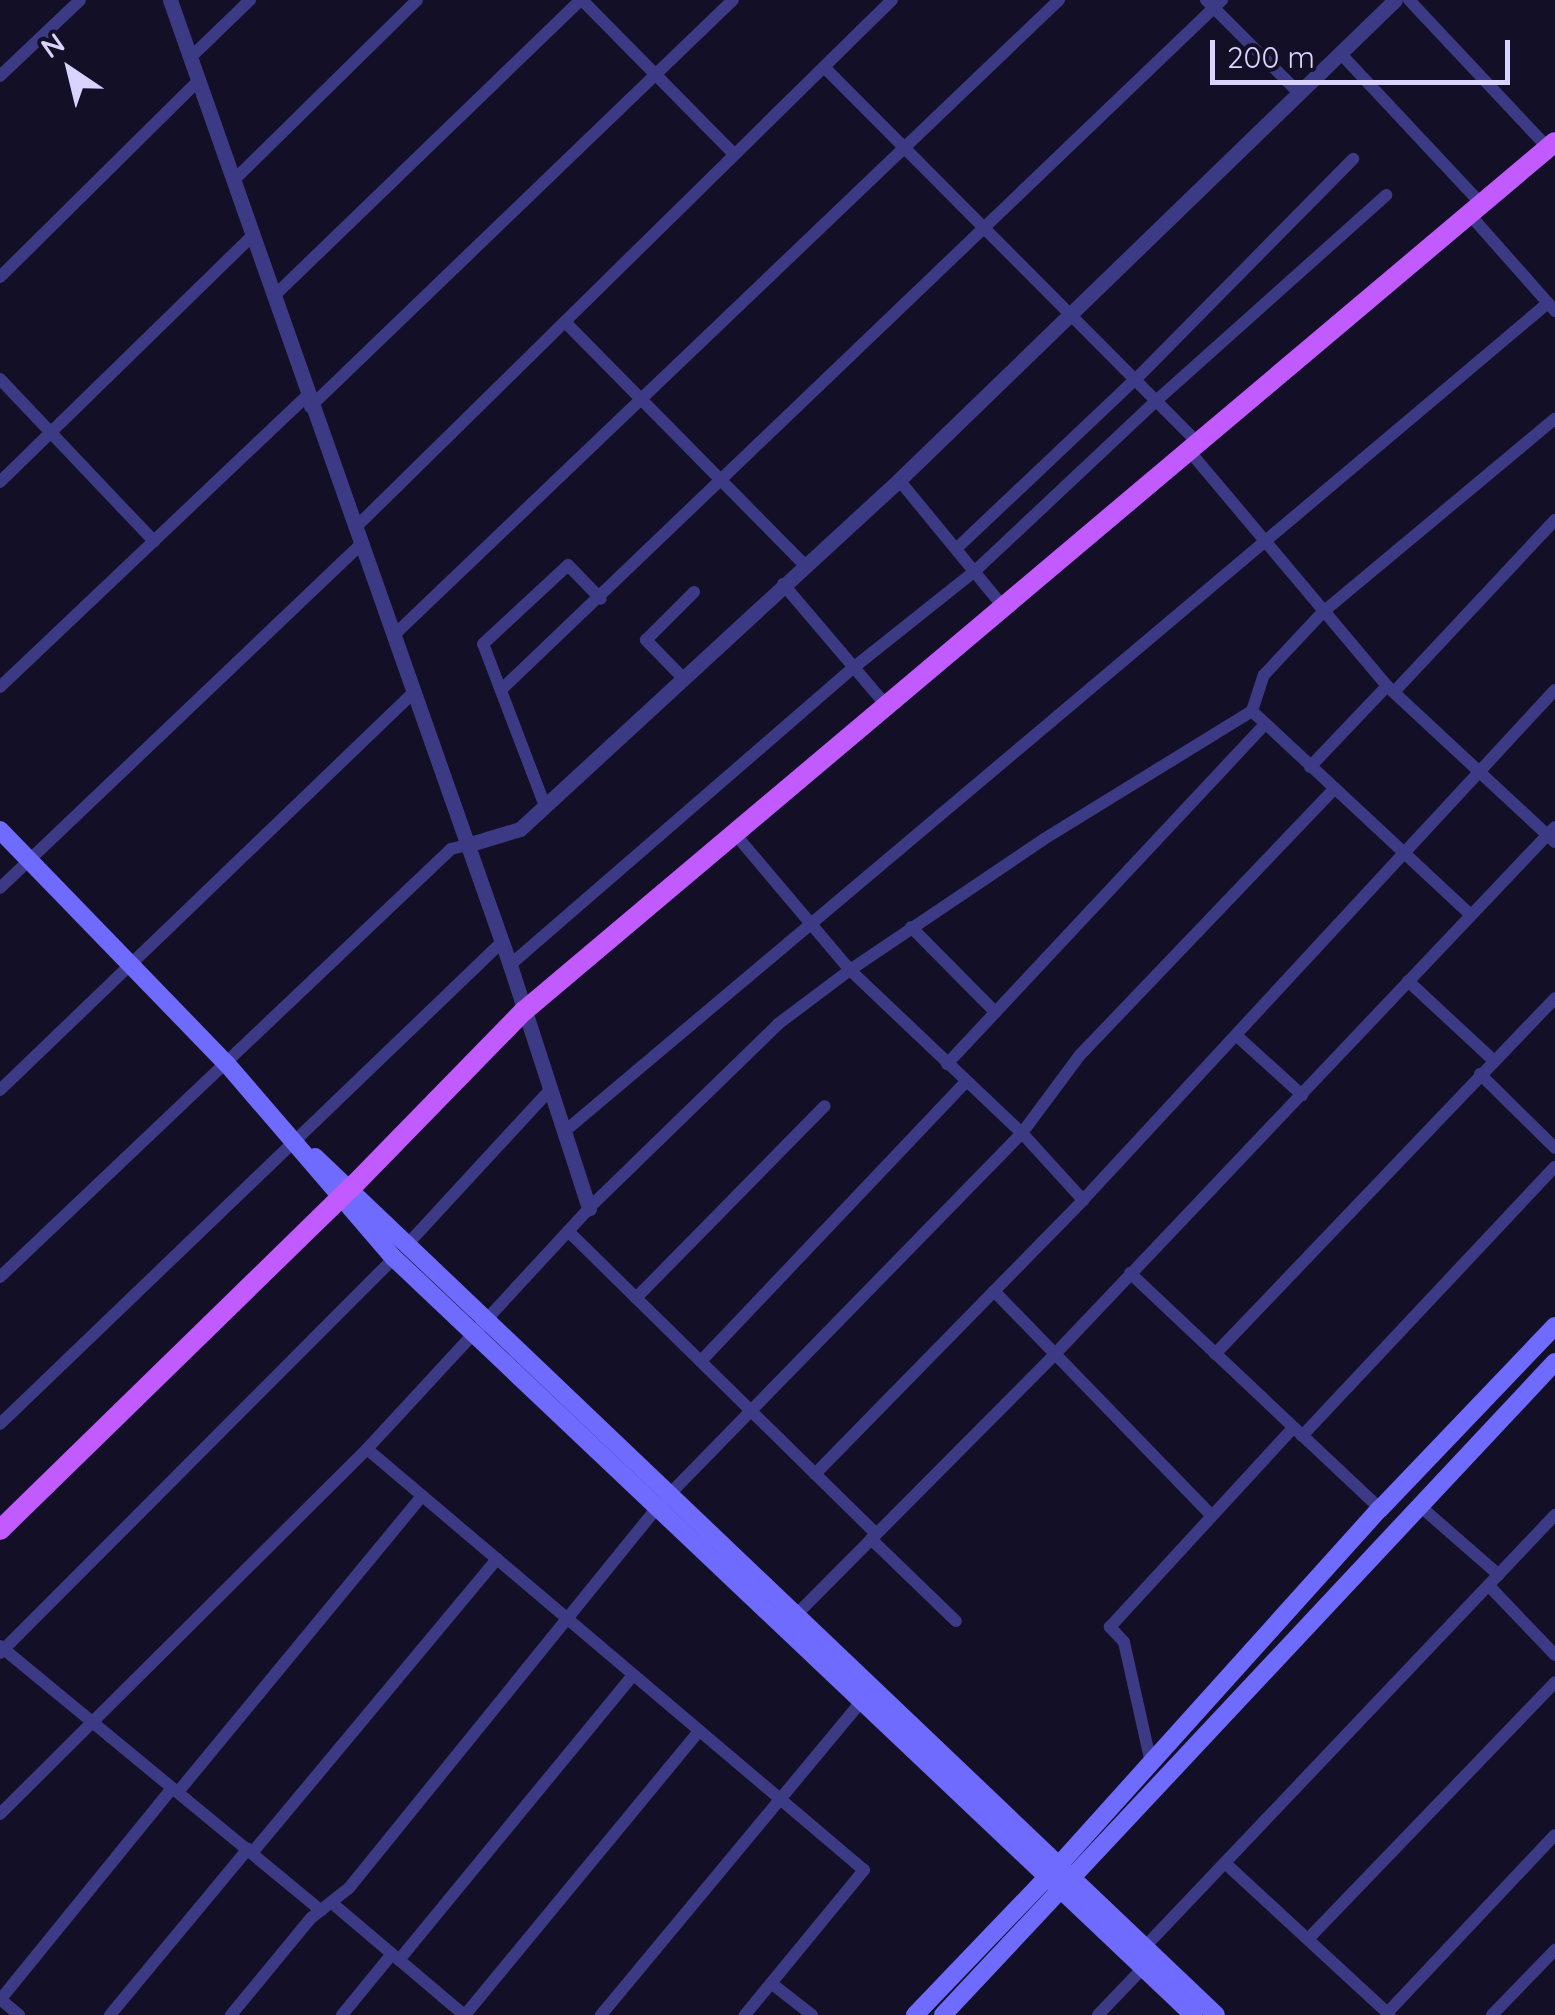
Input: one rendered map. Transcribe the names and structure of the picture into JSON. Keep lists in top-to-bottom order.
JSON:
{
  "scale_bar": "200 m",
  "north": "top left"
}
